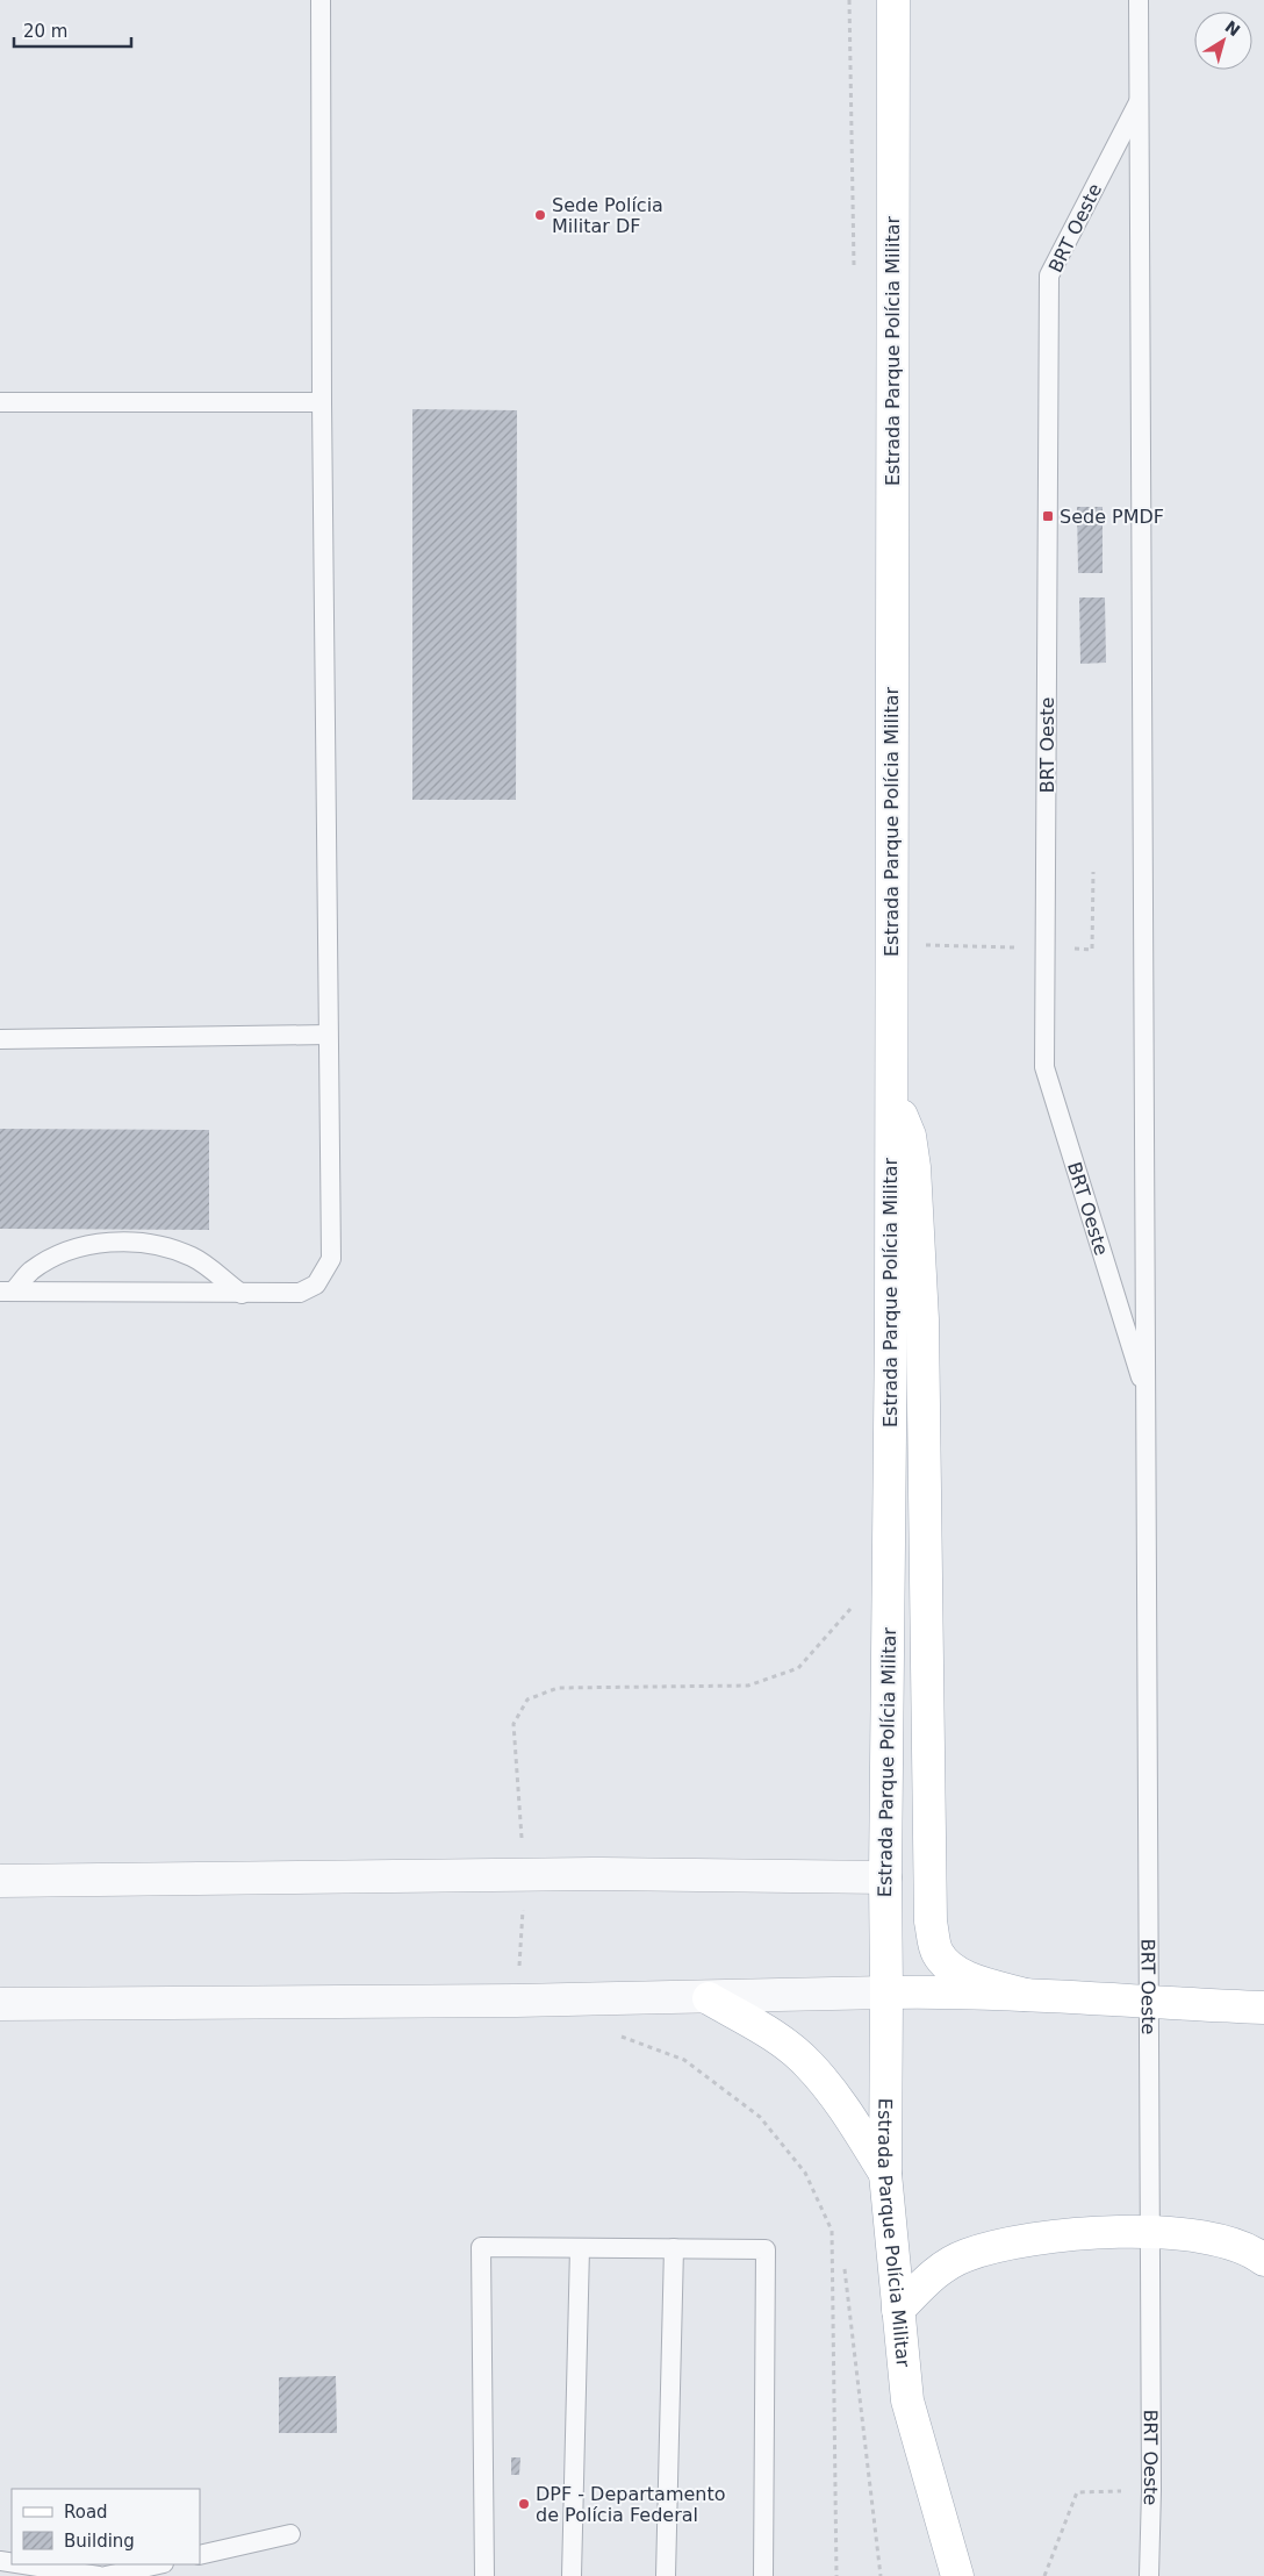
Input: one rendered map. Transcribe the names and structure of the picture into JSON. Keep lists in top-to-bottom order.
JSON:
{
  "streets": {
    "main road": ["Estrada Parque Polícia Militar"],
    "lane": ["BRT Oeste"]
  },
  "places": {
    "other": ["Sede Polícia Militar DF", "DPF - Departamento de Polícia Federal"],
    "transit": ["Sede PMDF"]
  },
  "legend": ["Road", "Building"],
  "scale_bar": "20 m",
  "north": "top right"
}
